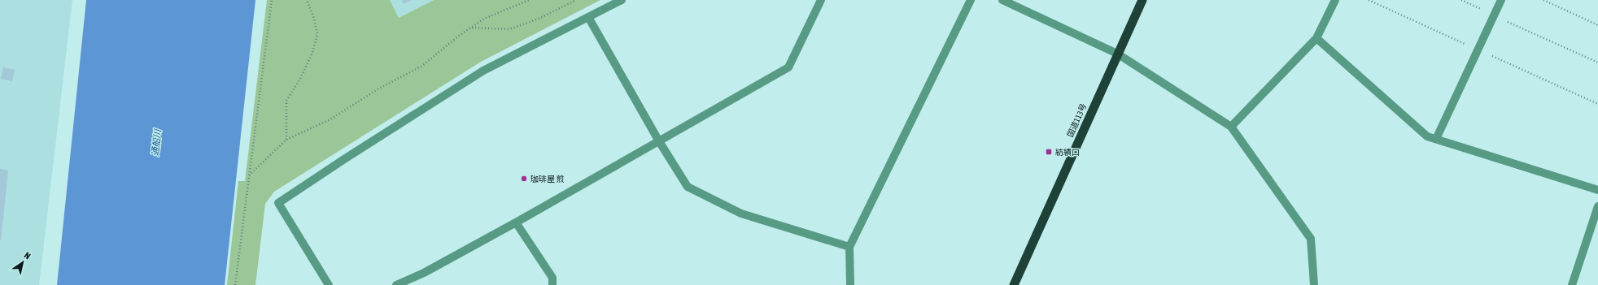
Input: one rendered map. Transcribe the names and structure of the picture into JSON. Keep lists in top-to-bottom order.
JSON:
{
  "streets": {
    "highway": ["国道113号"]
  },
  "water": ["通船川"],
  "places": {
    "transit": ["紡績口"],
    "other": ["珈琲屋 煎"]
  },
  "north": "top right"
}
